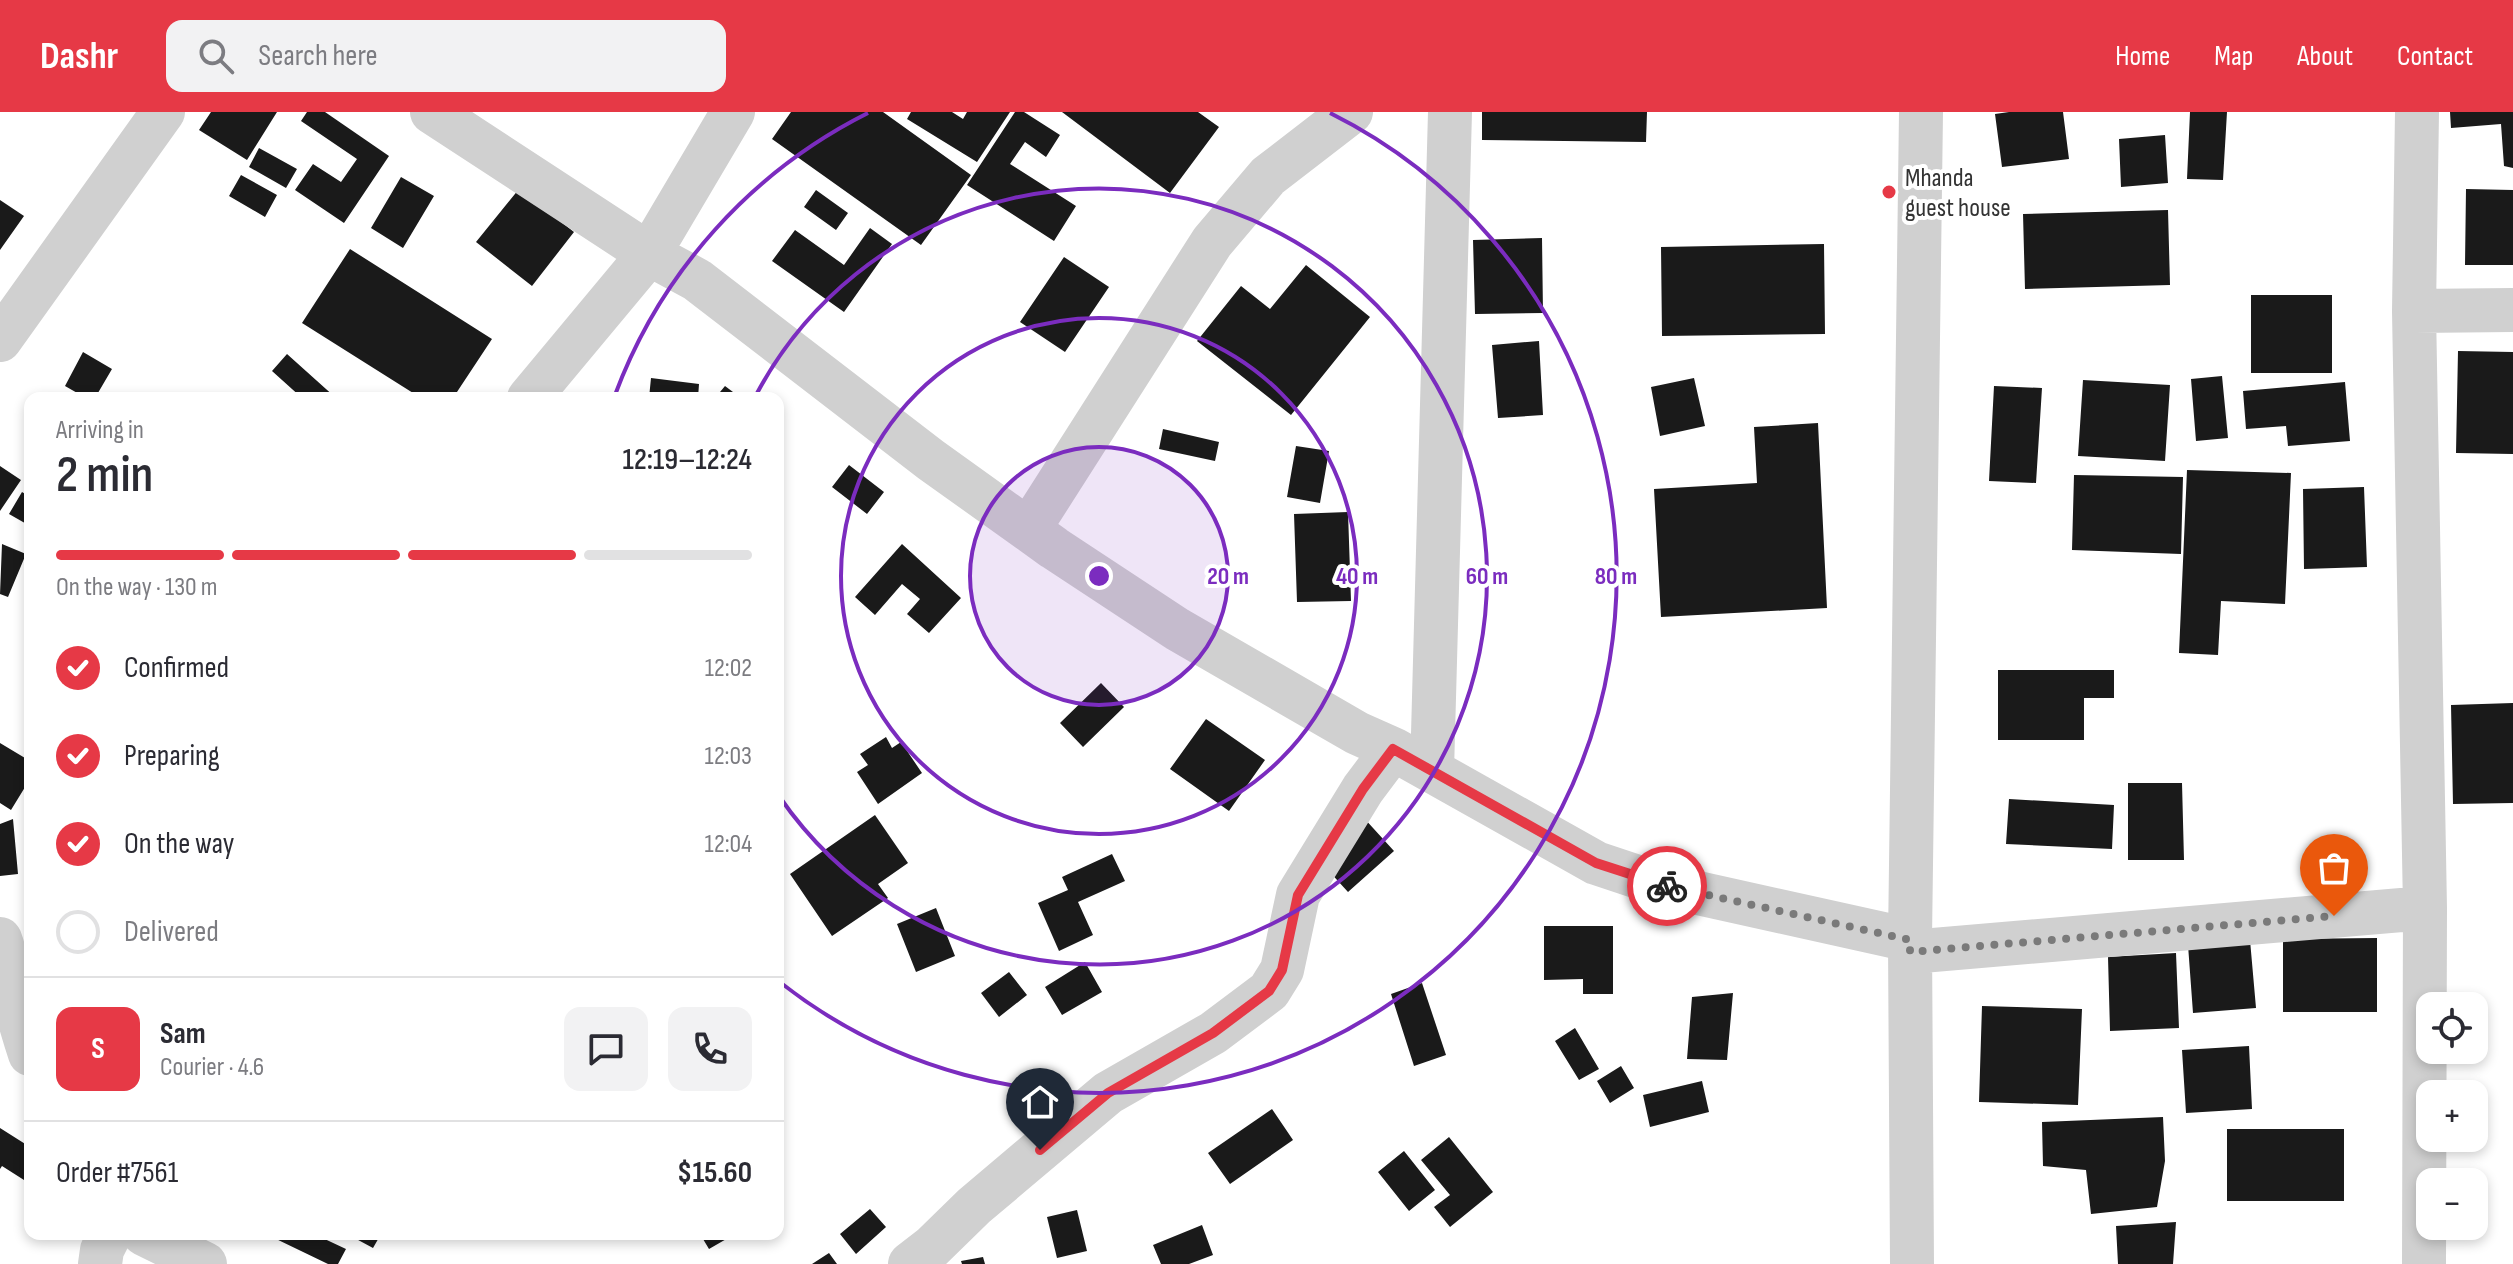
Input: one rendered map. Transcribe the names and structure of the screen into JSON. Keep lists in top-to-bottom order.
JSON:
{
  "places": ["Mhanda guest house"],
  "page": {
    "header": "Dashr",
    "search": "Search here",
    "nav": [
      "Home",
      "Map",
      "About",
      "Contact"
    ],
    "heading": ["2 min", "Arriving in", "12:19–12:24"],
    "panel": [
      "Sam",
      "Courier · 4.6",
      "Order #7561",
      "$15.60"
    ],
    "bar": "On the way · 130 m",
    "list": [
      ["Confirmed", "12:02"],
      ["Preparing", "12:03"],
      ["On the way", "12:04"],
      "Delivered"
    ],
    "map_buttons": ["+", "−"],
    "round": "S"
  },
  "rings": [
    "20 m",
    "40 m",
    "60 m",
    "80 m"
  ]
}
